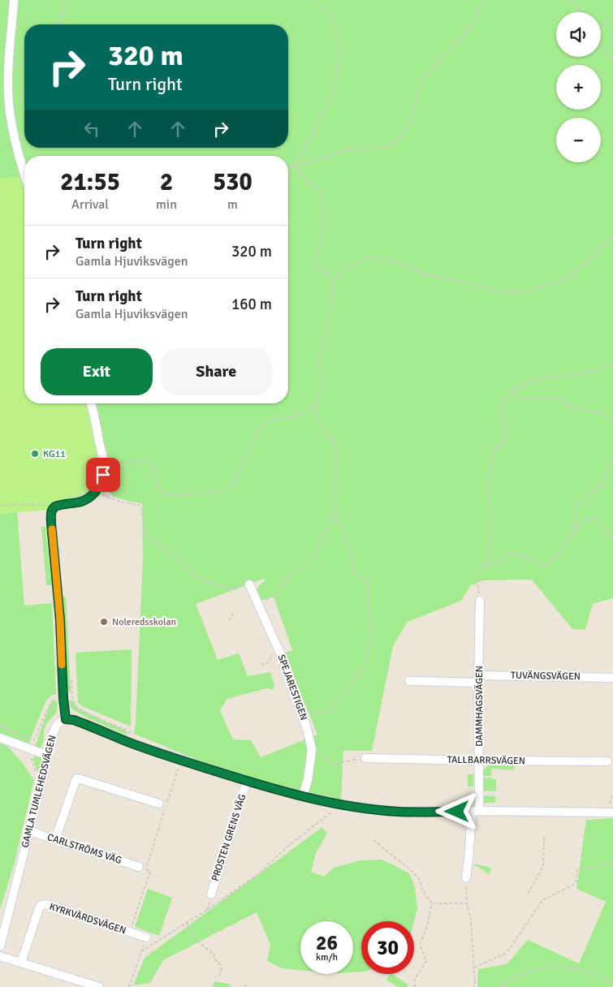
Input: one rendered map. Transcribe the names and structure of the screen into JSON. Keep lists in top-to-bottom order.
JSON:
{
  "streets": {
    "street": [
      "TUVÄNGSVÄGEN",
      "SPEJARESTIGEN",
      "DAMMHAGSVÄGEN",
      "TALLBARRSVÄGEN",
      "GAMLA TUMLEHEDSVÄGEN",
      "PROSTEN GRENS VÄG",
      "CARLSTRÖMS VÄG",
      "KYRKVÄRDSVÄGEN"
    ]
  },
  "crossings": [
    ["TUVÄNGSVÄGEN", "DAMMHAGSVÄGEN"],
    ["DAMMHAGSVÄGEN", "TALLBARRSVÄGEN"],
    ["GAMLA TUMLEHEDSVÄGEN", "CARLSTRÖMS VÄG"]
  ],
  "places": ["KG11", "Noleredsskolan"],
  "page": {
    "map_buttons": ["+", "−"],
    "turn": ["320 m", "Turn right"],
    "eta": [
      "21:55",
      "Arrival",
      "2",
      "min",
      "530",
      "m"
    ],
    "list": [
      {
        "name": "Turn right",
        "note": "Gamla Hjuviksvägen",
        "value": "320 m"
      },
      {
        "name": "Turn right",
        "note": "Gamla Hjuviksvägen",
        "value": "160 m"
      }
    ],
    "buttons": ["Exit", "Share"],
    "speed": "26 km/h",
    "limit": "30"
  }
}
